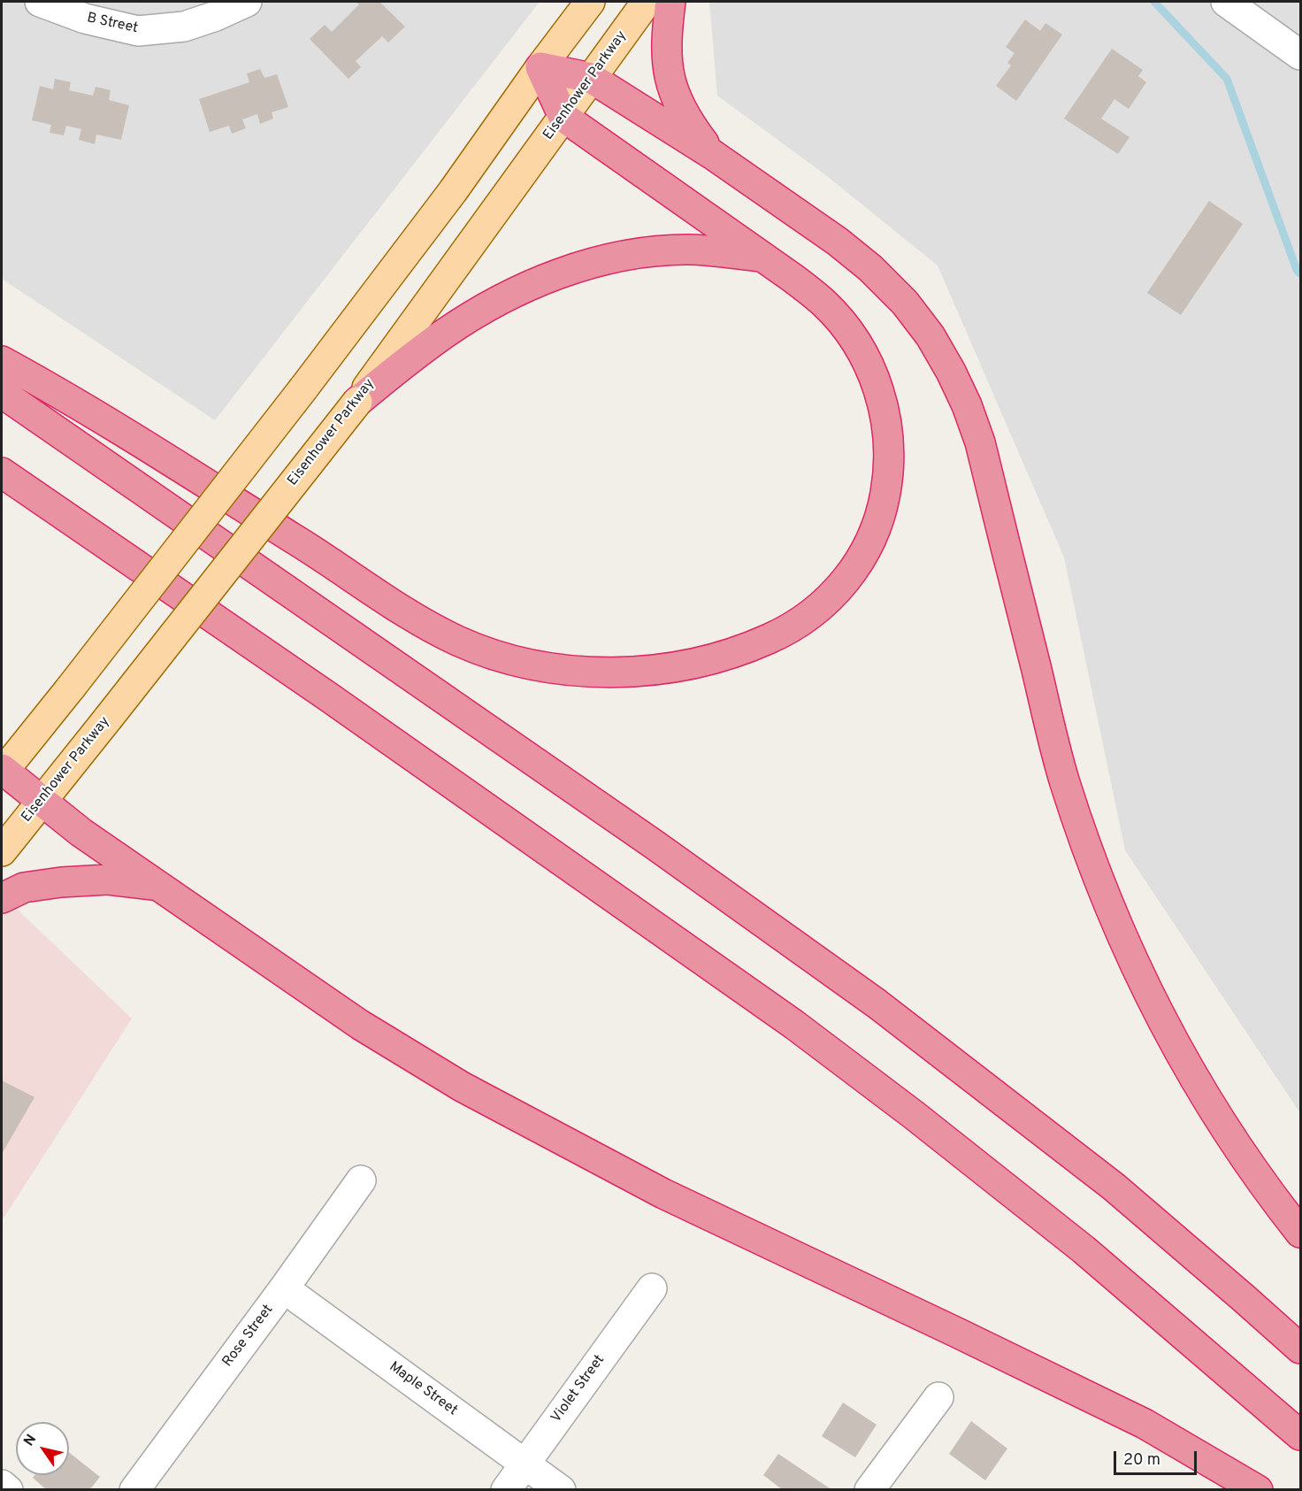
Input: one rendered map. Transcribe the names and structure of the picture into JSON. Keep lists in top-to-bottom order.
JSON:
{
  "streets": {
    "main road": ["Eisenhower Parkway"],
    "street": [
      "B Street",
      "Rose Street",
      "Maple Street",
      "Violet Street"
    ]
  },
  "crossings": [
    ["Rose Street", "Maple Street"],
    ["Maple Street", "Violet Street"]
  ],
  "scale_bar": "20 m",
  "north": "top left"
}
